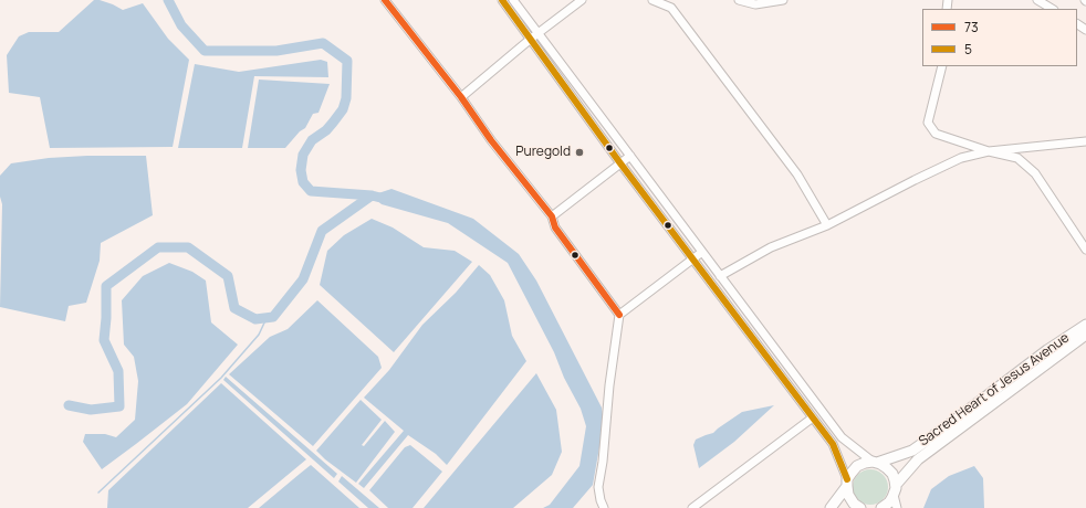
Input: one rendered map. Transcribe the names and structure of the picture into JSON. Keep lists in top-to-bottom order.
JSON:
{
  "streets": {
    "main road": ["Sacred Heart of Jesus Avenue"]
  },
  "places": ["Puregold"],
  "lines": ["transit line 73", "transit line 5"],
  "legend": ["73", "5"]
}
